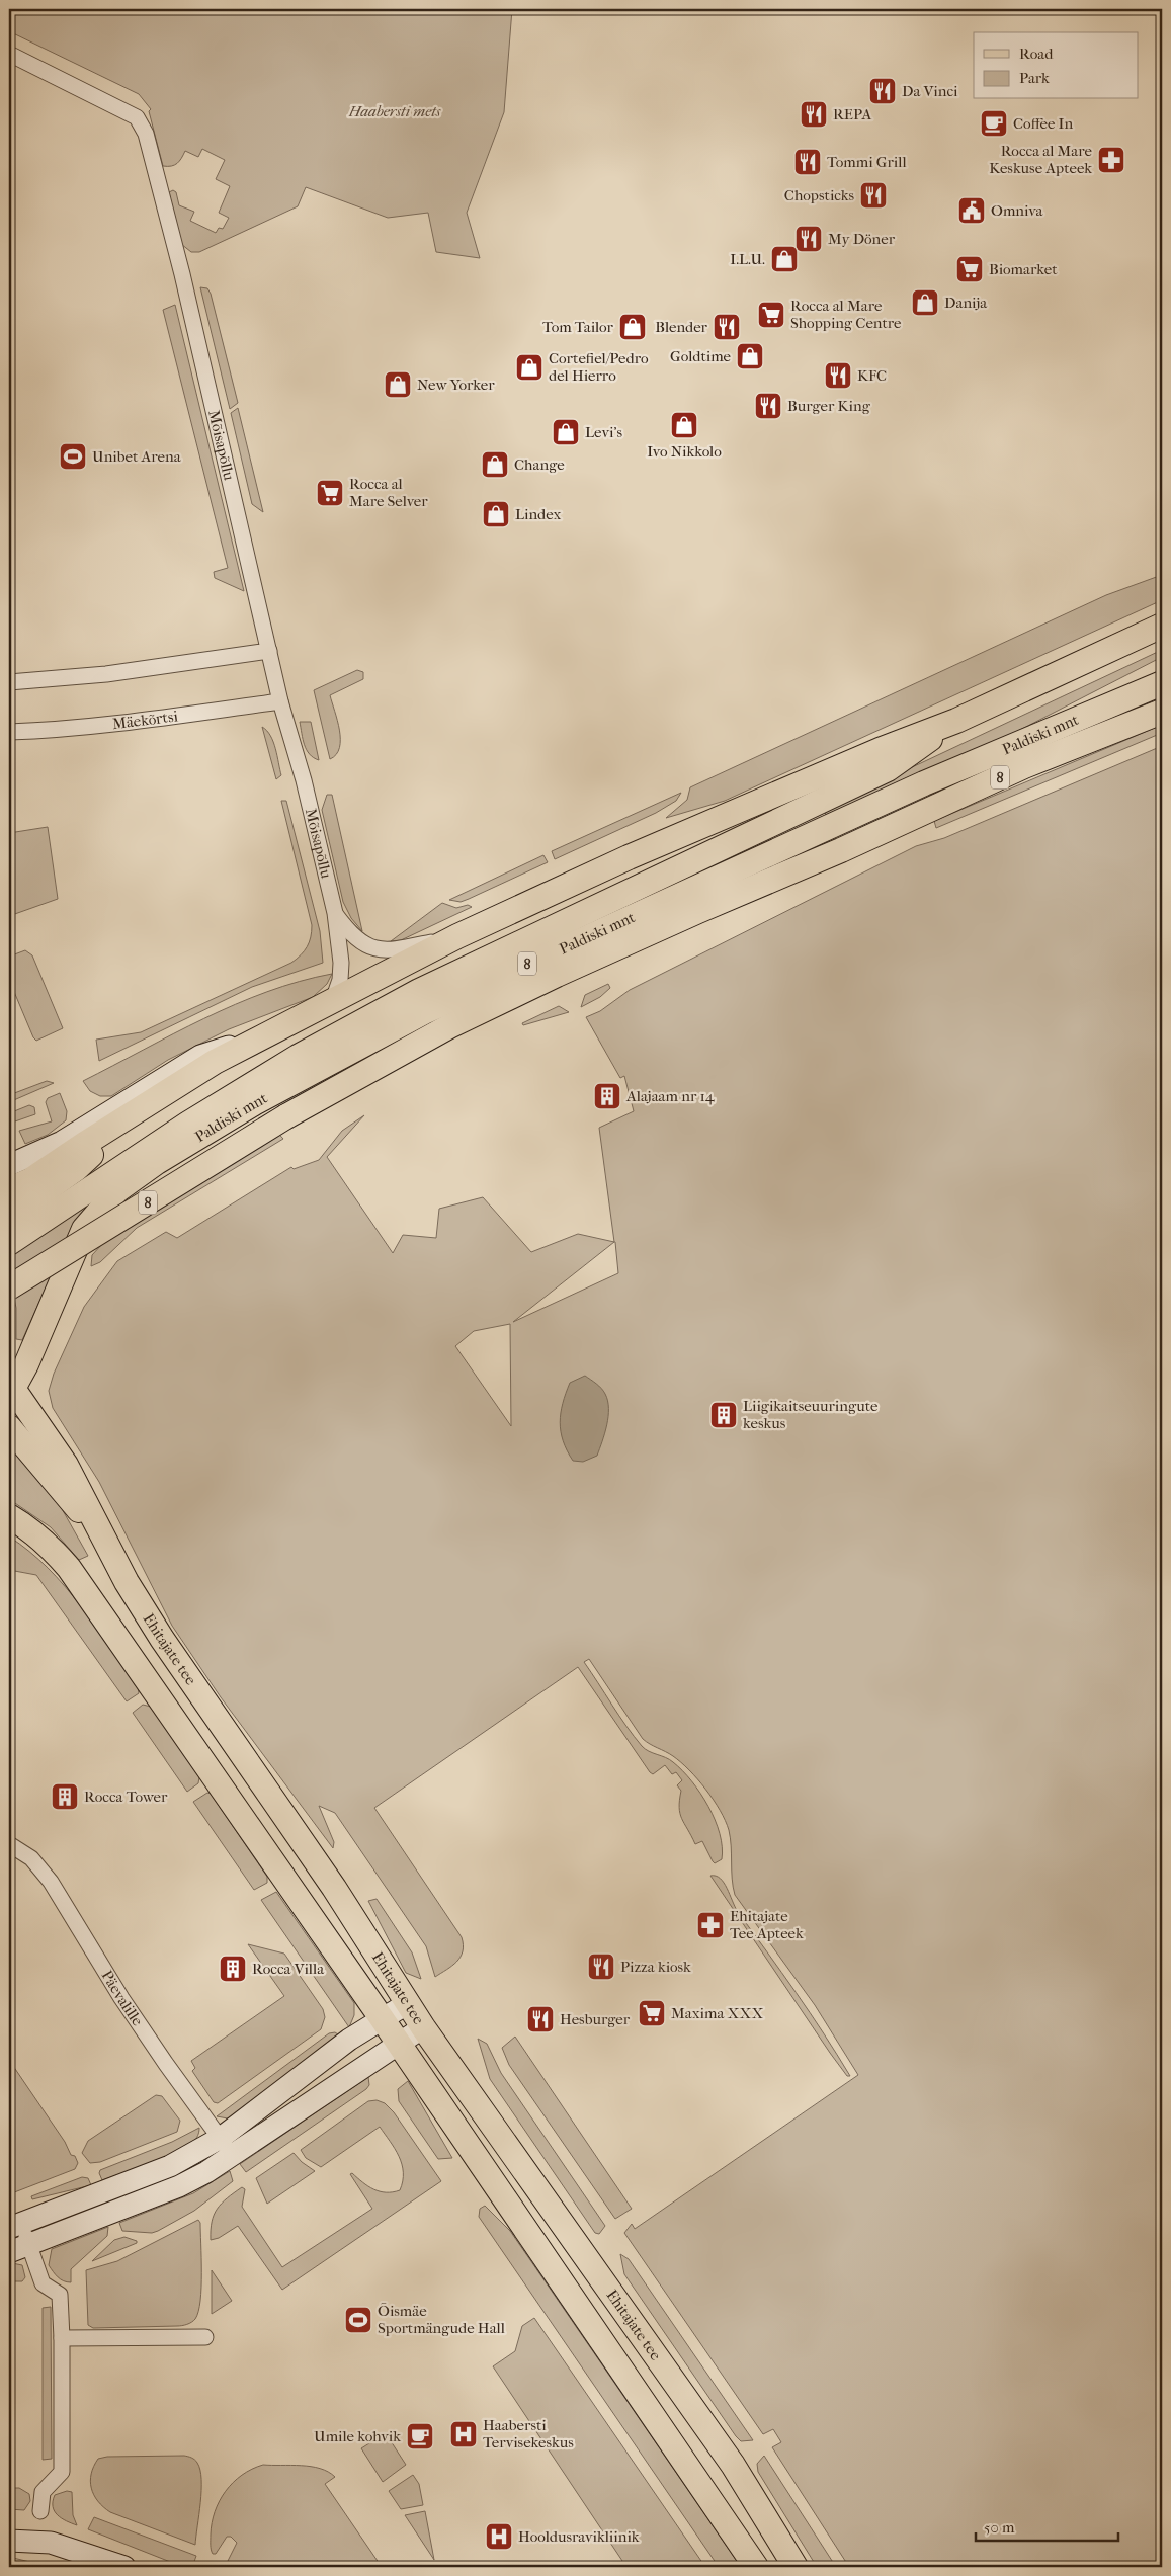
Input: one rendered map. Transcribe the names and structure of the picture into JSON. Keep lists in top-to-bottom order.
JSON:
{
  "streets": {
    "main road": ["Paldiski mnt", "8", "Ehitajate tee"],
    "street": ["Mõisapõllu", "Mäekõrtsi", "Päevalille"]
  },
  "crossings": [
    ["Mõisapõllu", "Mäekõrtsi"],
    ["Mõisapõllu", "Paldiski mnt"],
    ["Paldiski mnt", "Ehitajate tee"]
  ],
  "parks": ["Haabersti mets"],
  "places": {
    "restaurant": [
      "Da Vinci",
      "REPA",
      "Tommi Grill",
      "Chopsticks",
      "My Döner",
      "Blender",
      "KFC",
      "Burger King",
      "Pizza kiosk",
      "Hesburger"
    ],
    "cafe": ["Coffee In", "Umile kohvik"],
    "pharmacy": ["Rocca al Mare Keskuse Apteek", "Ehitajate Tee Apteek"],
    "public building": ["Omniva"],
    "shop": [
      "I.L.U.",
      "Danija",
      "Tom Tailor",
      "Goldtime",
      "Cortefiel/Pedro del Hierro",
      "New Yorker",
      "Ivo Nikkolo",
      "Levi's",
      "Change",
      "Lindex"
    ],
    "supermarket": [
      "Biomarket",
      "Rocca al Mare Shopping Centre",
      "Rocca al Mare Selver",
      "Maxima XXX"
    ],
    "sports": ["Unibet Arena", "Õismäe Sportmängude Hall"],
    "building": [
      "Alajaam nr 14",
      "Liigikaitseuuringute keskus",
      "Rocca Tower",
      "Rocca Villa"
    ],
    "hospital": ["Haabersti Tervisekeskus", "Hooldusravikliinik"]
  },
  "legend": ["Road", "Park"],
  "scale_bar": "50 m"
}
